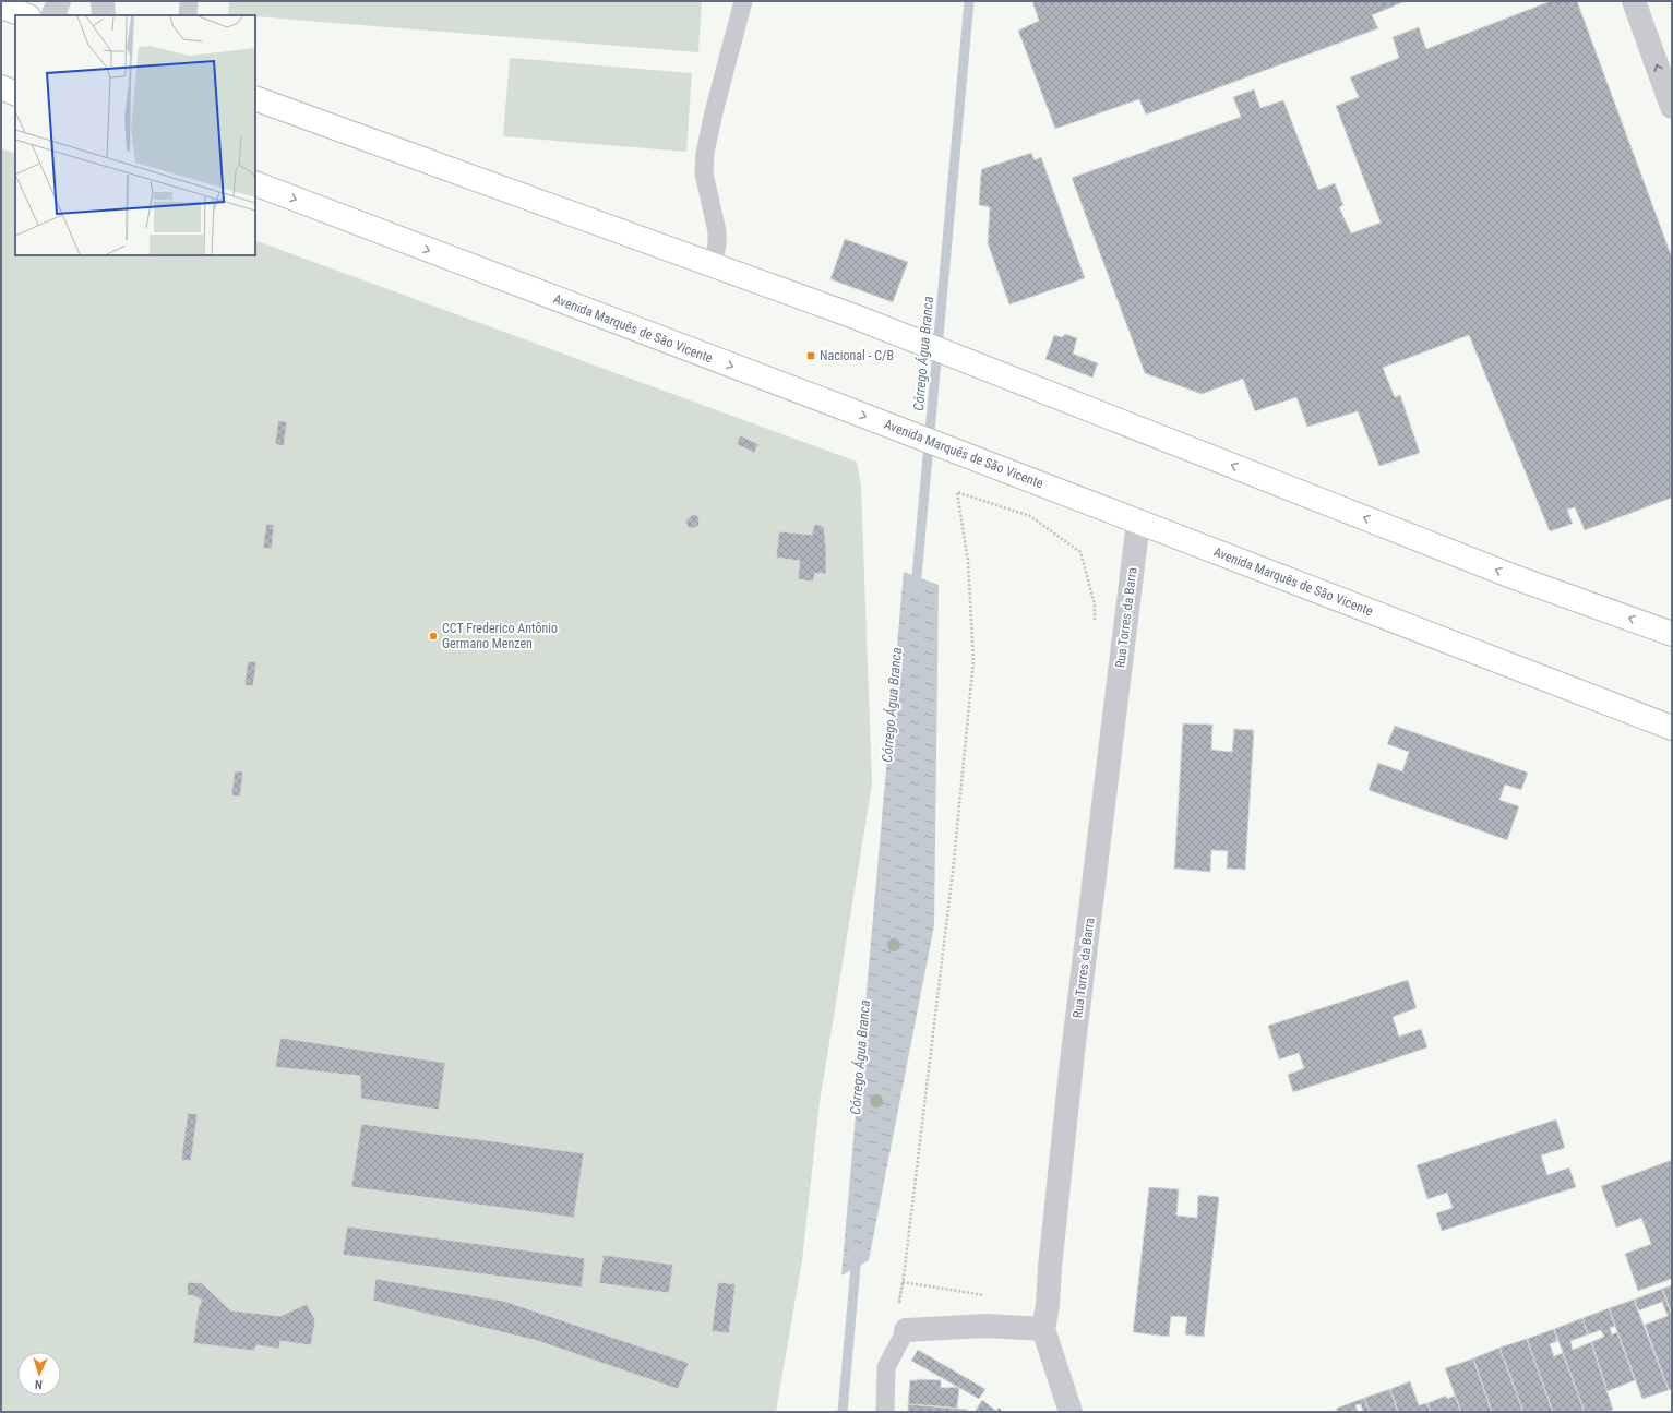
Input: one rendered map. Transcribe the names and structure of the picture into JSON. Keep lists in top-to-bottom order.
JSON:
{
  "streets": {
    "main road": ["Avenida Marquês de São Vicente"],
    "street": ["Rua Torres da Barra"]
  },
  "crossings": [
    ["Avenida Marquês de São Vicente", "Rua Torres da Barra"]
  ],
  "water": ["Córrego Água Branca"],
  "places": {
    "transit": ["Nacional - C/B"],
    "other": ["CCT Frederico Antônio Germano Menzen"]
  },
  "north": "bottom"
}
